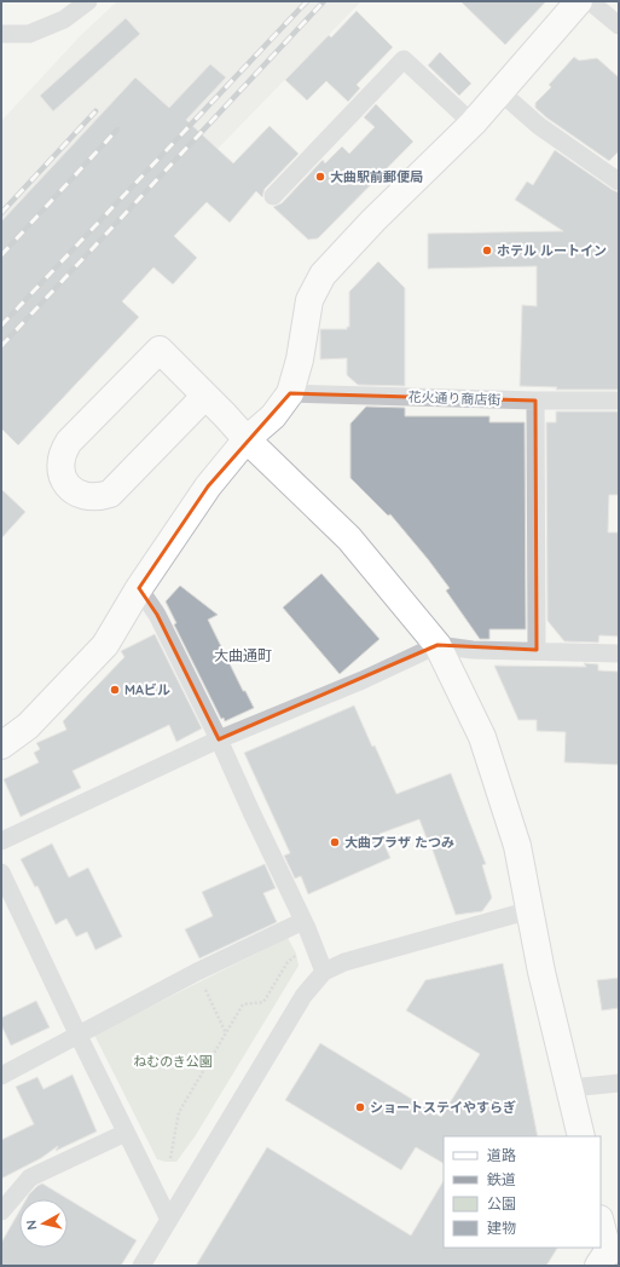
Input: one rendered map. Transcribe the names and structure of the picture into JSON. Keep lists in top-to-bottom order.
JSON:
{
  "streets": {
    "street": ["花火通り商店街"]
  },
  "districts": ["大曲通町"],
  "parks": ["ねむのき公園"],
  "places": [
    "大曲駅前郵便局",
    "ホテル ルートイン",
    "MAビル",
    "大曲プラザ たつみ",
    "ショートステイやすらぎ"
  ],
  "legend": [
    "道路",
    "鉄道",
    "公園",
    "建物"
  ],
  "north": "left"
}
